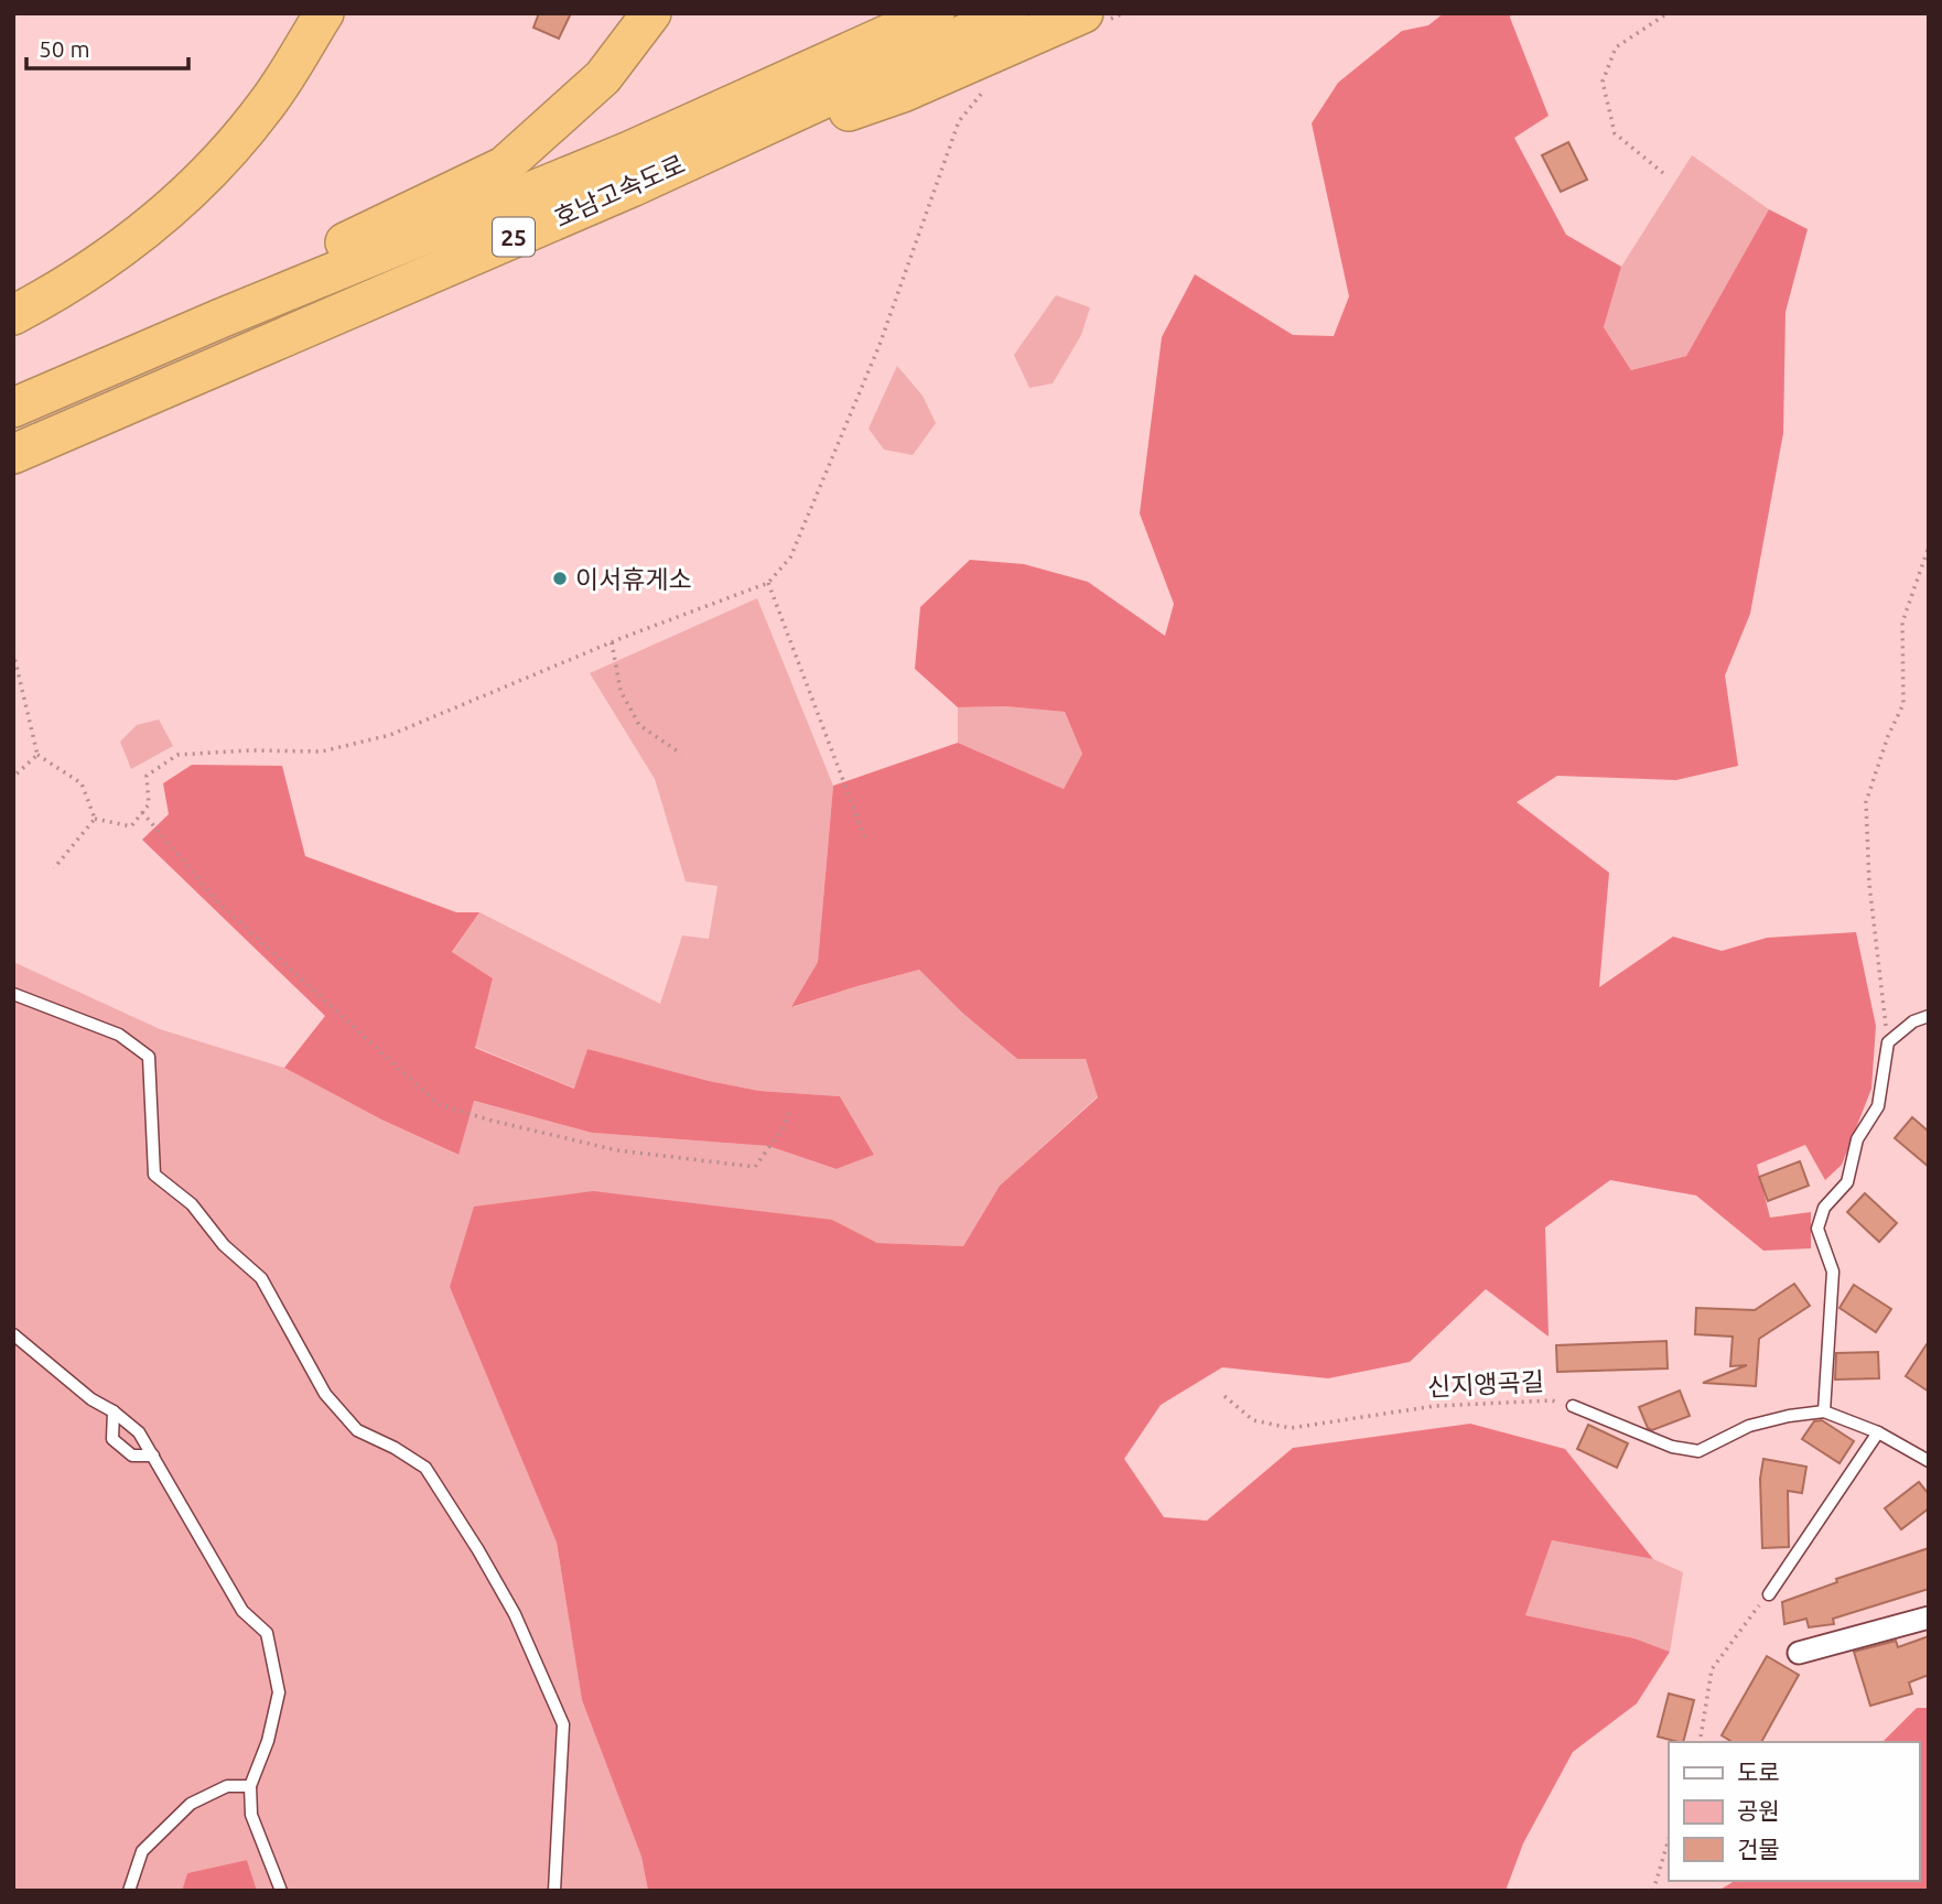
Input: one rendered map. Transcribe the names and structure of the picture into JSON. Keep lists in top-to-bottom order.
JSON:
{
  "streets": {
    "highway": ["호남고속도로", "25"],
    "lane": ["신지앵곡길"]
  },
  "places": ["이서휴게소"],
  "legend": ["도로", "공원", "건물"],
  "scale_bar": "50 m"
}
